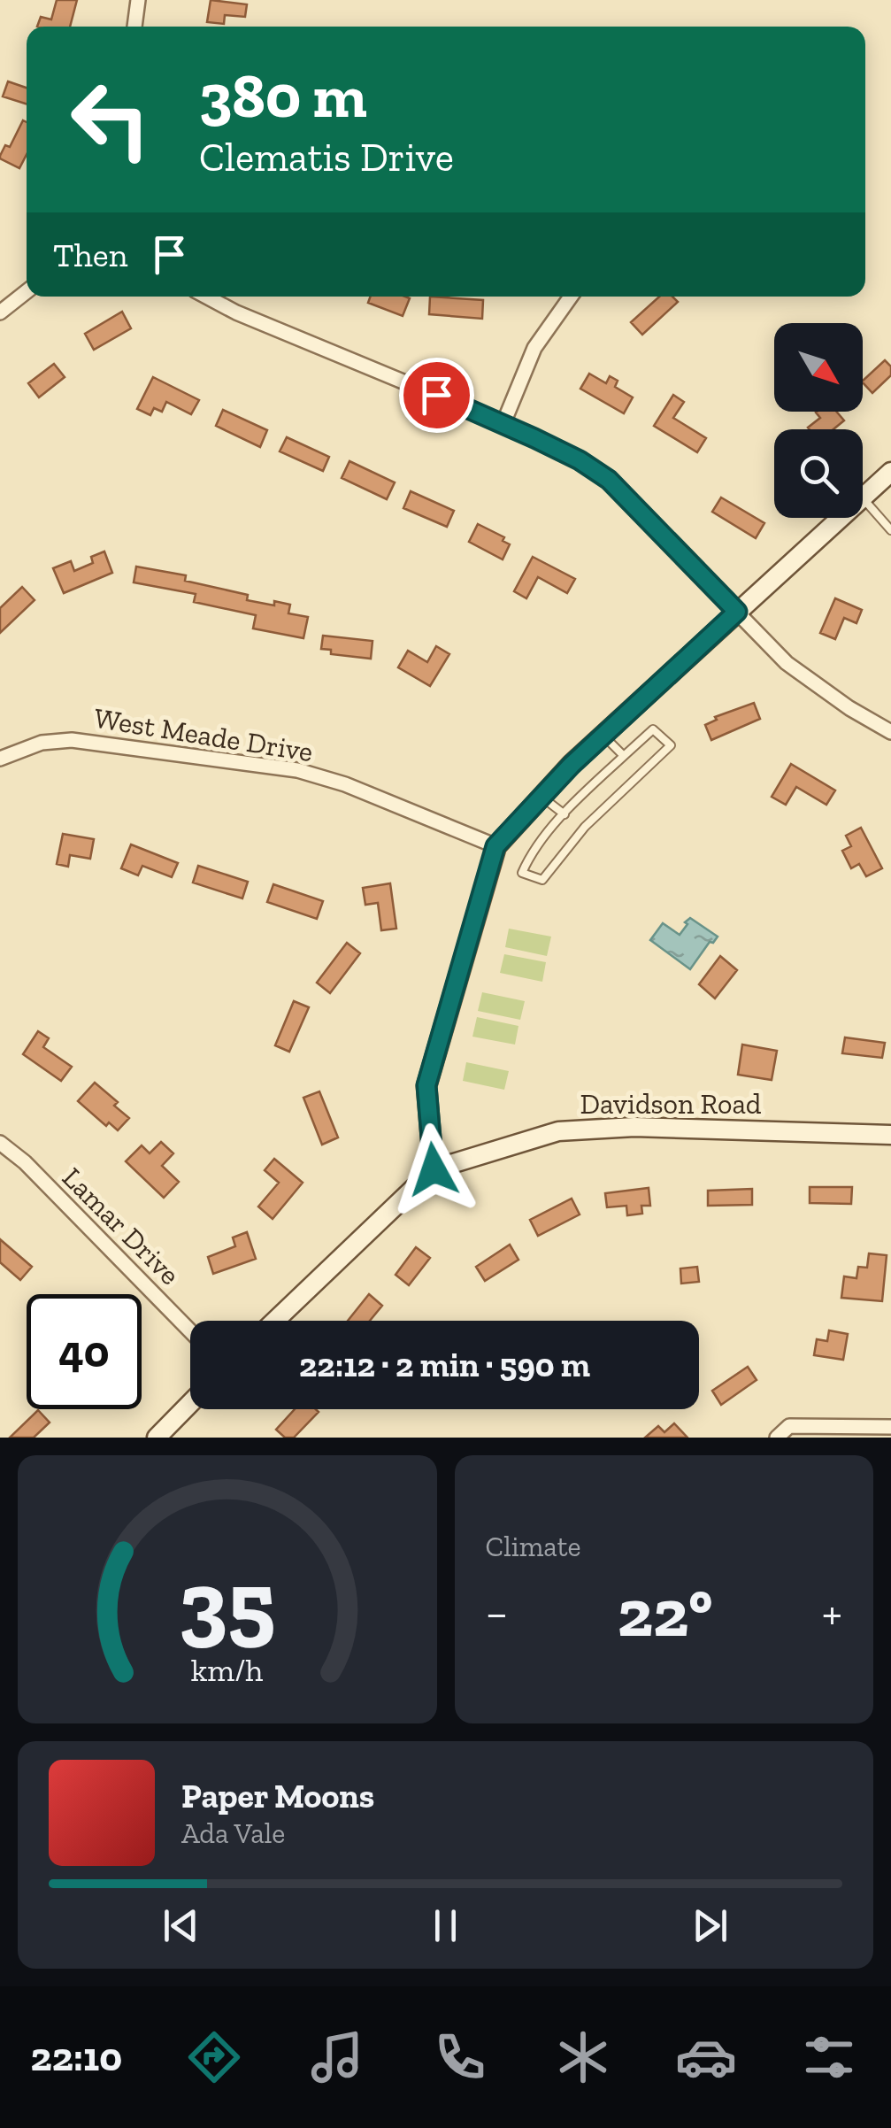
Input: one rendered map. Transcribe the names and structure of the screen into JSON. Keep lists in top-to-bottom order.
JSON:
{
  "streets": {
    "street": ["West Meade Drive", "Davidson Road", "Lamar Drive"]
  },
  "north": "bottom right",
  "page": {
    "turn": ["380 m", "Clematis Drive"],
    "then": "Then",
    "limit": "40",
    "trip": "22:12 · 2 min · 590 m",
    "tile": "Climate",
    "heat": ["−", "22°", "+"],
    "song": ["Paper Moons", "Ada Vale"],
    "tabs": "22:10",
    "gauge": ["35", "km/h"]
  }
}
